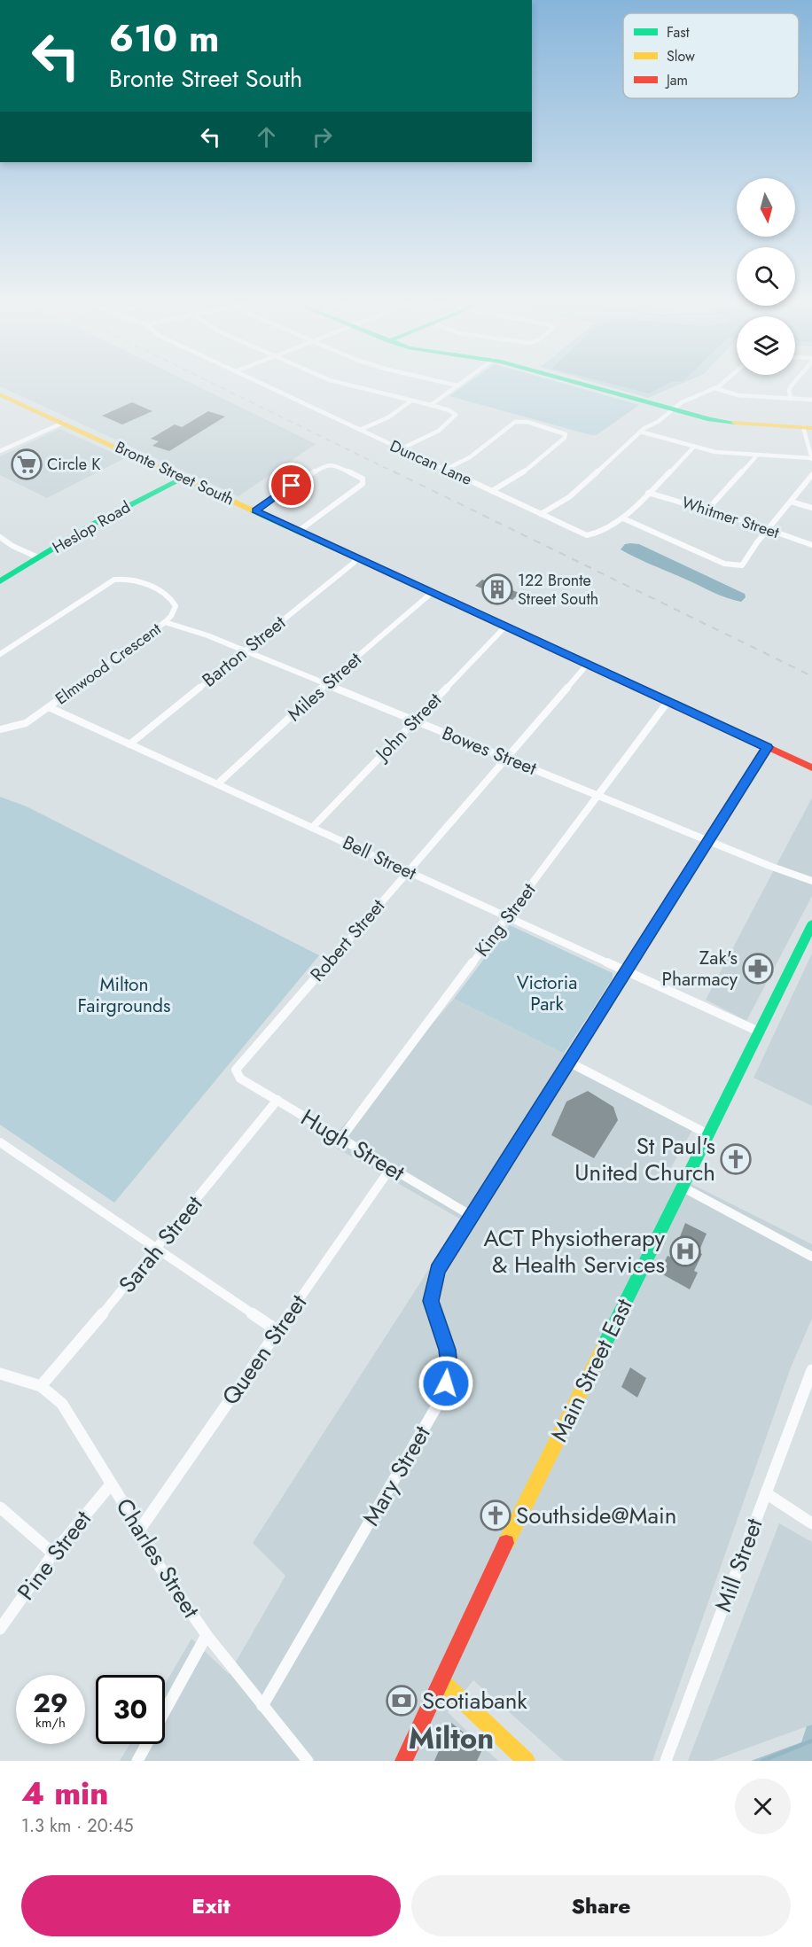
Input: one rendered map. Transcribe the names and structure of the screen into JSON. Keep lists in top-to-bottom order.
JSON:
{
  "streets": {
    "main road": ["Bronte Street South", "Heslop Road", "Main Street East"],
    "street": [
      "Duncan Lane",
      "Whitmer Street",
      "Barton Street",
      "Elmwood Crescent",
      "Miles Street",
      "John Street",
      "Bowes Street",
      "Bell Street",
      "King Street",
      "Robert Street",
      "Hugh Street",
      "Sarah Street",
      "Queen Street",
      "Mary Street",
      "Pine Street",
      "Charles Street",
      "Mill Street"
    ]
  },
  "crossings": [
    ["Duncan Lane", "Whitmer Street"],
    ["Bronte Street South", "Heslop Road"],
    ["Bronte Street South", "Barton Street"],
    ["Bronte Street South", "Miles Street"],
    ["Bronte Street South", "John Street"],
    ["Bronte Street South", "King Street"],
    ["Bronte Street South", "Robert Street"],
    ["Bronte Street South", "Mary Street"],
    ["Barton Street", "Bowes Street"],
    ["Barton Street", "Bell Street"],
    ["Elmwood Crescent", "Bowes Street"],
    ["Elmwood Crescent", "Bell Street"],
    ["Miles Street", "Bowes Street"],
    ["Miles Street", "Bell Street"],
    ["John Street", "Bowes Street"],
    ["John Street", "Bell Street"],
    ["Bowes Street", "King Street"],
    ["Bowes Street", "Robert Street"],
    ["Bowes Street", "Mary Street"],
    ["Bell Street", "King Street"],
    ["Bell Street", "Robert Street"],
    ["Bell Street", "Main Street East"],
    ["Bell Street", "Mary Street"],
    ["King Street", "Hugh Street"],
    ["Robert Street", "Hugh Street"],
    ["Hugh Street", "Sarah Street"],
    ["Hugh Street", "Queen Street"],
    ["Hugh Street", "Mary Street"],
    ["Sarah Street", "Charles Street"],
    ["Queen Street", "Charles Street"],
    ["Mary Street", "Charles Street"],
    ["Pine Street", "Charles Street"]
  ],
  "districts": ["Milton"],
  "parks": ["Victoria Park", "Milton Fairgrounds"],
  "places": {
    "supermarket": ["Circle K"],
    "building": ["122 Bronte Street South"],
    "pharmacy": ["Zak's Pharmacy"],
    "church": ["St Paul's United Church", "Southside@Main"],
    "hospital": ["ACT Physiotherapy & Health Services"],
    "bank": ["Scotiabank"]
  },
  "legend": ["Fast", "Slow", "Jam"],
  "north": "bottom",
  "page": {
    "turn": ["610 m", "Bronte Street South"],
    "speed": "29 km/h",
    "limit": "30",
    "heading": ["4 min", "1.3 km · 20:45"],
    "buttons": ["Exit", "Share"]
  }
}
